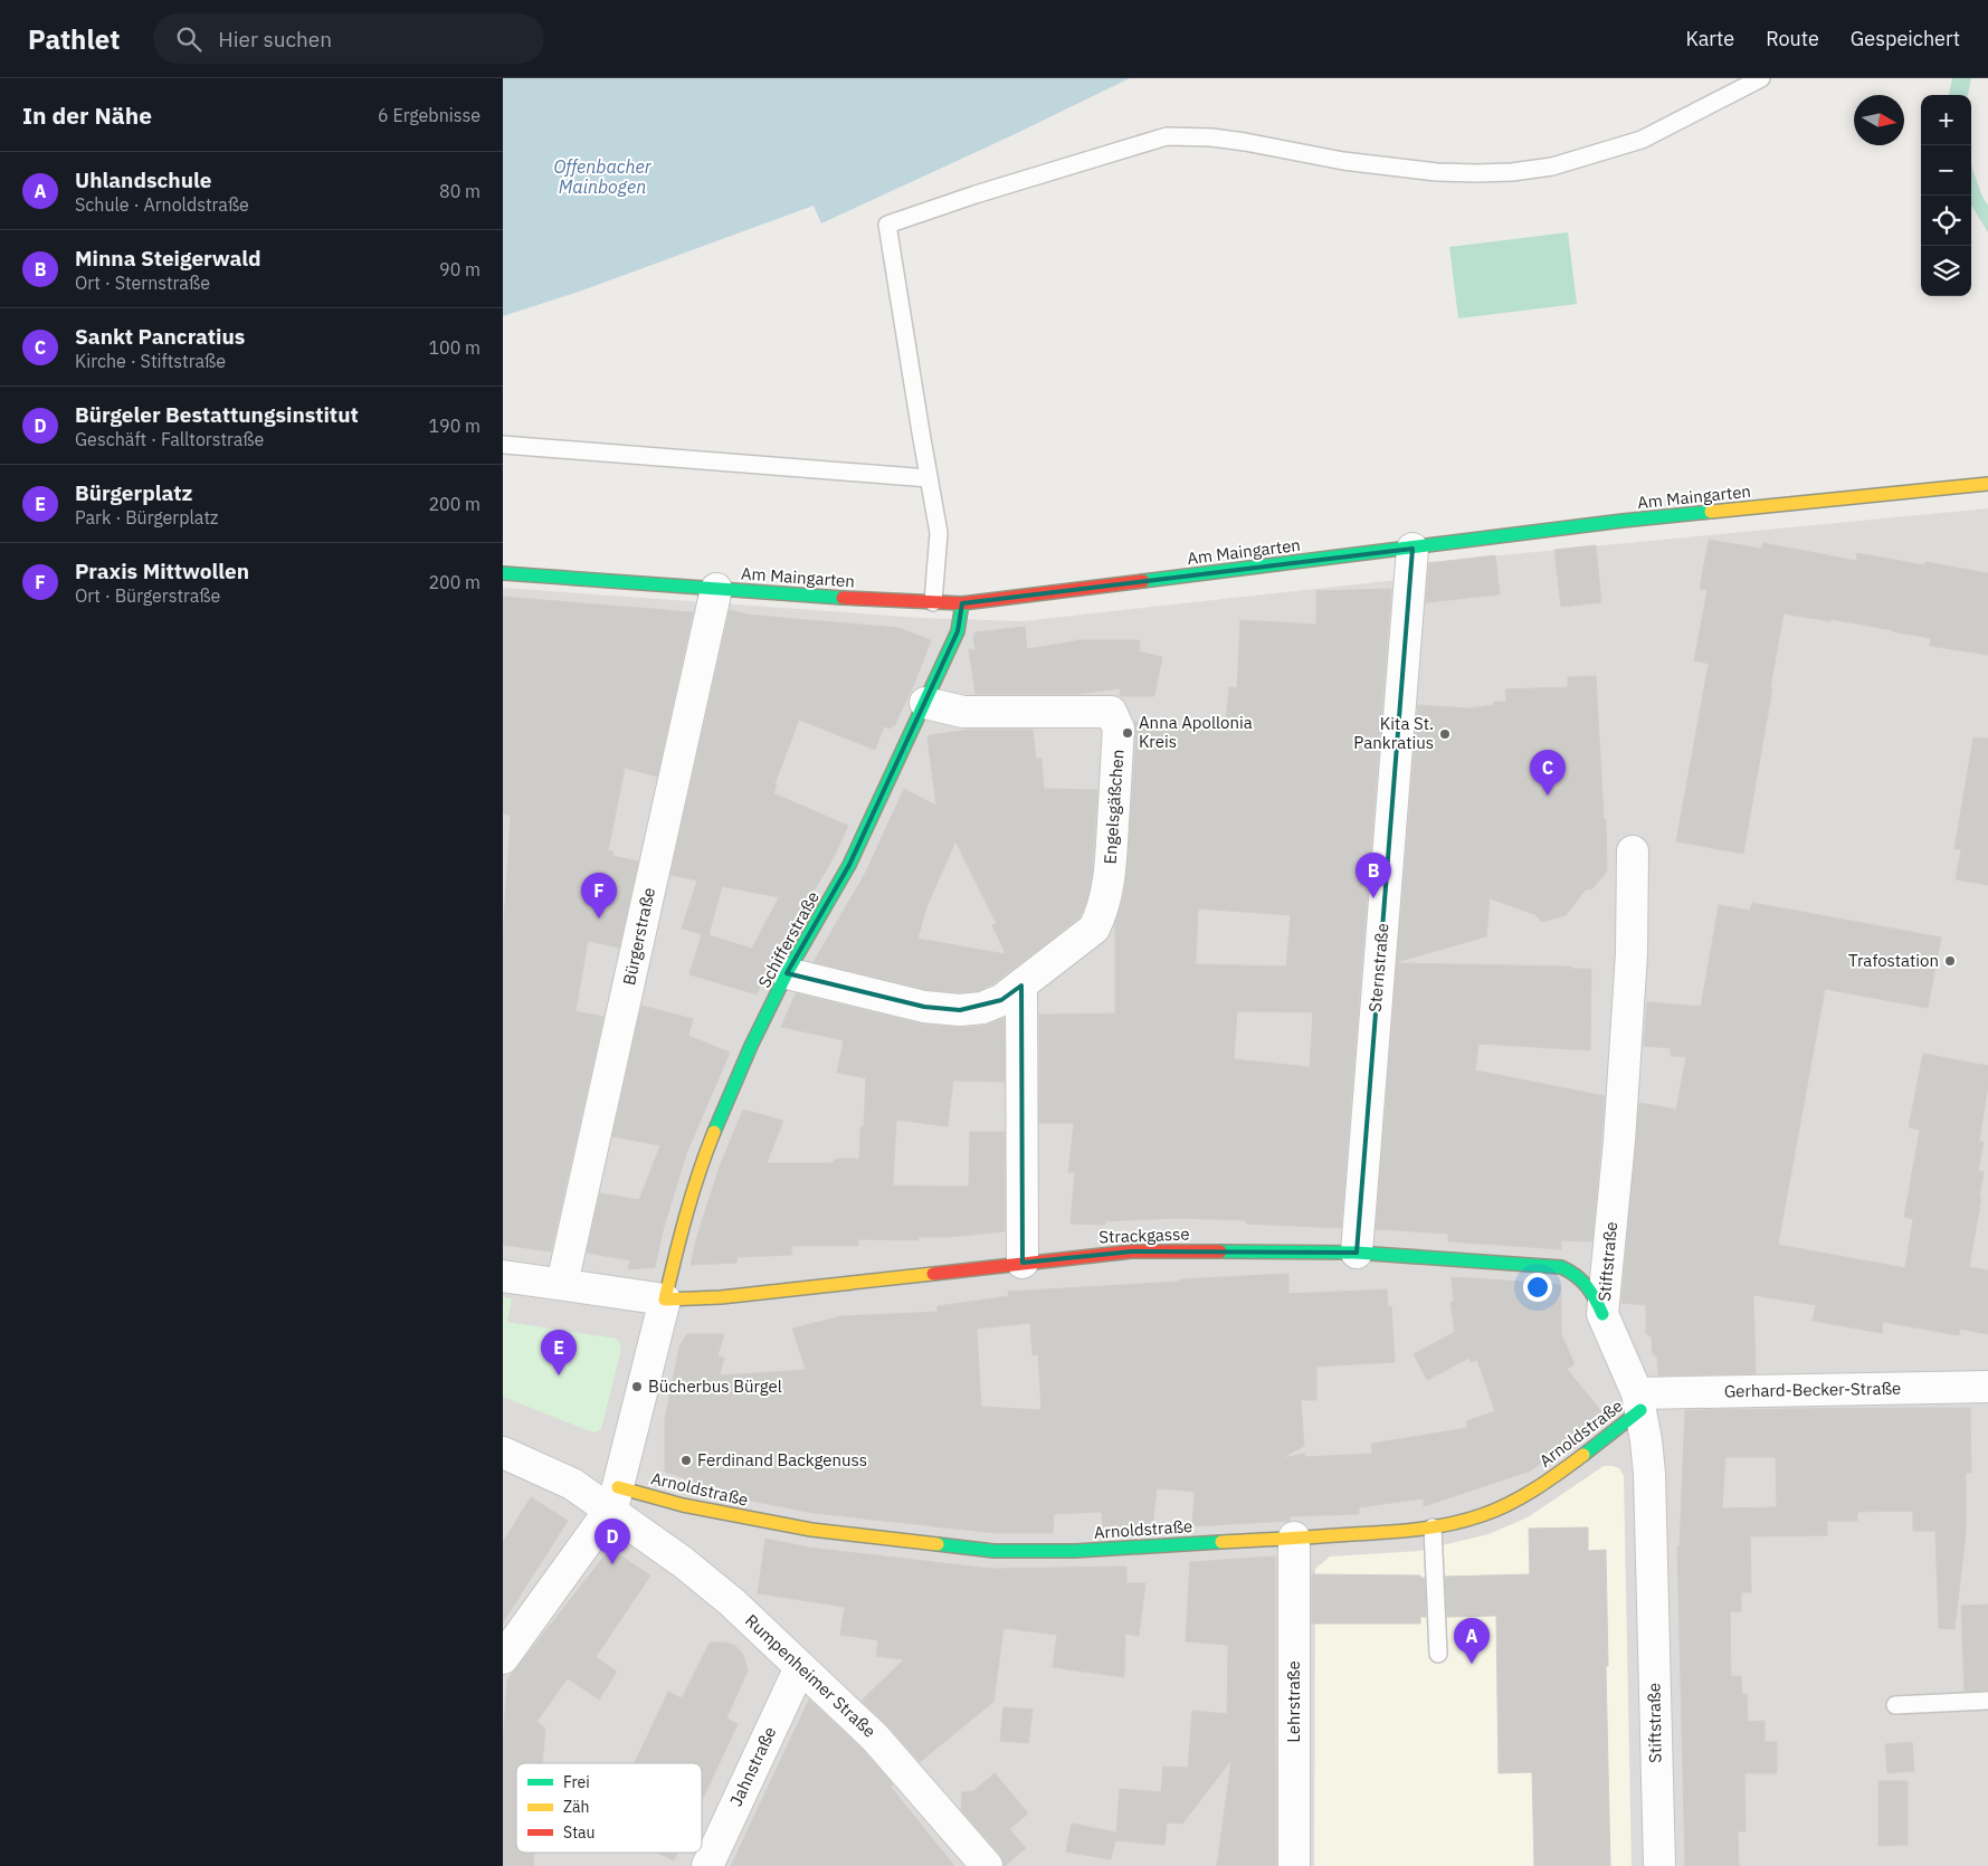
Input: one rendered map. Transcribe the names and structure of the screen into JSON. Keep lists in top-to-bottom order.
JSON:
{
  "streets": {
    "street": [
      "Am Maingarten",
      "Engelsgäßchen",
      "Bürgerstraße",
      "Schifferstraße",
      "Sternstraße",
      "Strackgasse",
      "Stiftstraße",
      "Gerhard-Becker-Straße",
      "Arnoldstraße",
      "Rumpenheimer Straße",
      "Lehrstraße",
      "Jahnstraße"
    ]
  },
  "crossings": [
    ["Am Maingarten", "Bürgerstraße"],
    ["Am Maingarten", "Schifferstraße"],
    ["Am Maingarten", "Sternstraße"],
    ["Engelsgäßchen", "Schifferstraße"],
    ["Schifferstraße", "Strackgasse"],
    ["Sternstraße", "Strackgasse"],
    ["Strackgasse", "Stiftstraße"],
    ["Stiftstraße", "Gerhard-Becker-Straße"],
    ["Stiftstraße", "Arnoldstraße"],
    ["Gerhard-Becker-Straße", "Arnoldstraße"],
    ["Arnoldstraße", "Rumpenheimer Straße"],
    ["Arnoldstraße", "Lehrstraße"],
    ["Rumpenheimer Straße", "Jahnstraße"]
  ],
  "water": ["Offenbacher Mainbogen"],
  "places": [
    "Anna Apollonia Kreis",
    "Kita St. Pankratius",
    "Trafostation",
    "Bücherbus Bürgel",
    "Ferdinand Backgenuss"
  ],
  "legend": ["Frei", "Zäh", "Stau"],
  "north": "right",
  "page": {
    "header": "Pathlet",
    "search": "Hier suchen",
    "nav": ["Karte", "Route", "Gespeichert"],
    "heading": ["In der Nähe", "6 Ergebnisse"],
    "map_buttons": ["+", "−"],
    "list": [
      {
        "mark": "A",
        "name": "Uhlandschule",
        "note": "Schule · Arnoldstraße",
        "value": "80 m"
      },
      {
        "mark": "B",
        "name": "Minna Steigerwald",
        "note": "Ort · Sternstraße",
        "value": "90 m"
      },
      {
        "mark": "C",
        "name": "Sankt Pancratius",
        "note": "Kirche · Stiftstraße",
        "value": "100 m"
      },
      {
        "mark": "D",
        "name": "Bürgeler Bestattungsinstitut",
        "note": "Geschäft · Falltorstraße",
        "value": "190 m"
      },
      {
        "mark": "E",
        "name": "Bürgerplatz",
        "note": "Park · Bürgerplatz",
        "value": "200 m"
      },
      {
        "mark": "F",
        "name": "Praxis Mittwollen",
        "note": "Ort · Bürgerstraße",
        "value": "200 m"
      }
    ],
    "pins": [
      "C",
      "B",
      "F",
      "E",
      "D",
      "A"
    ]
  }
}
